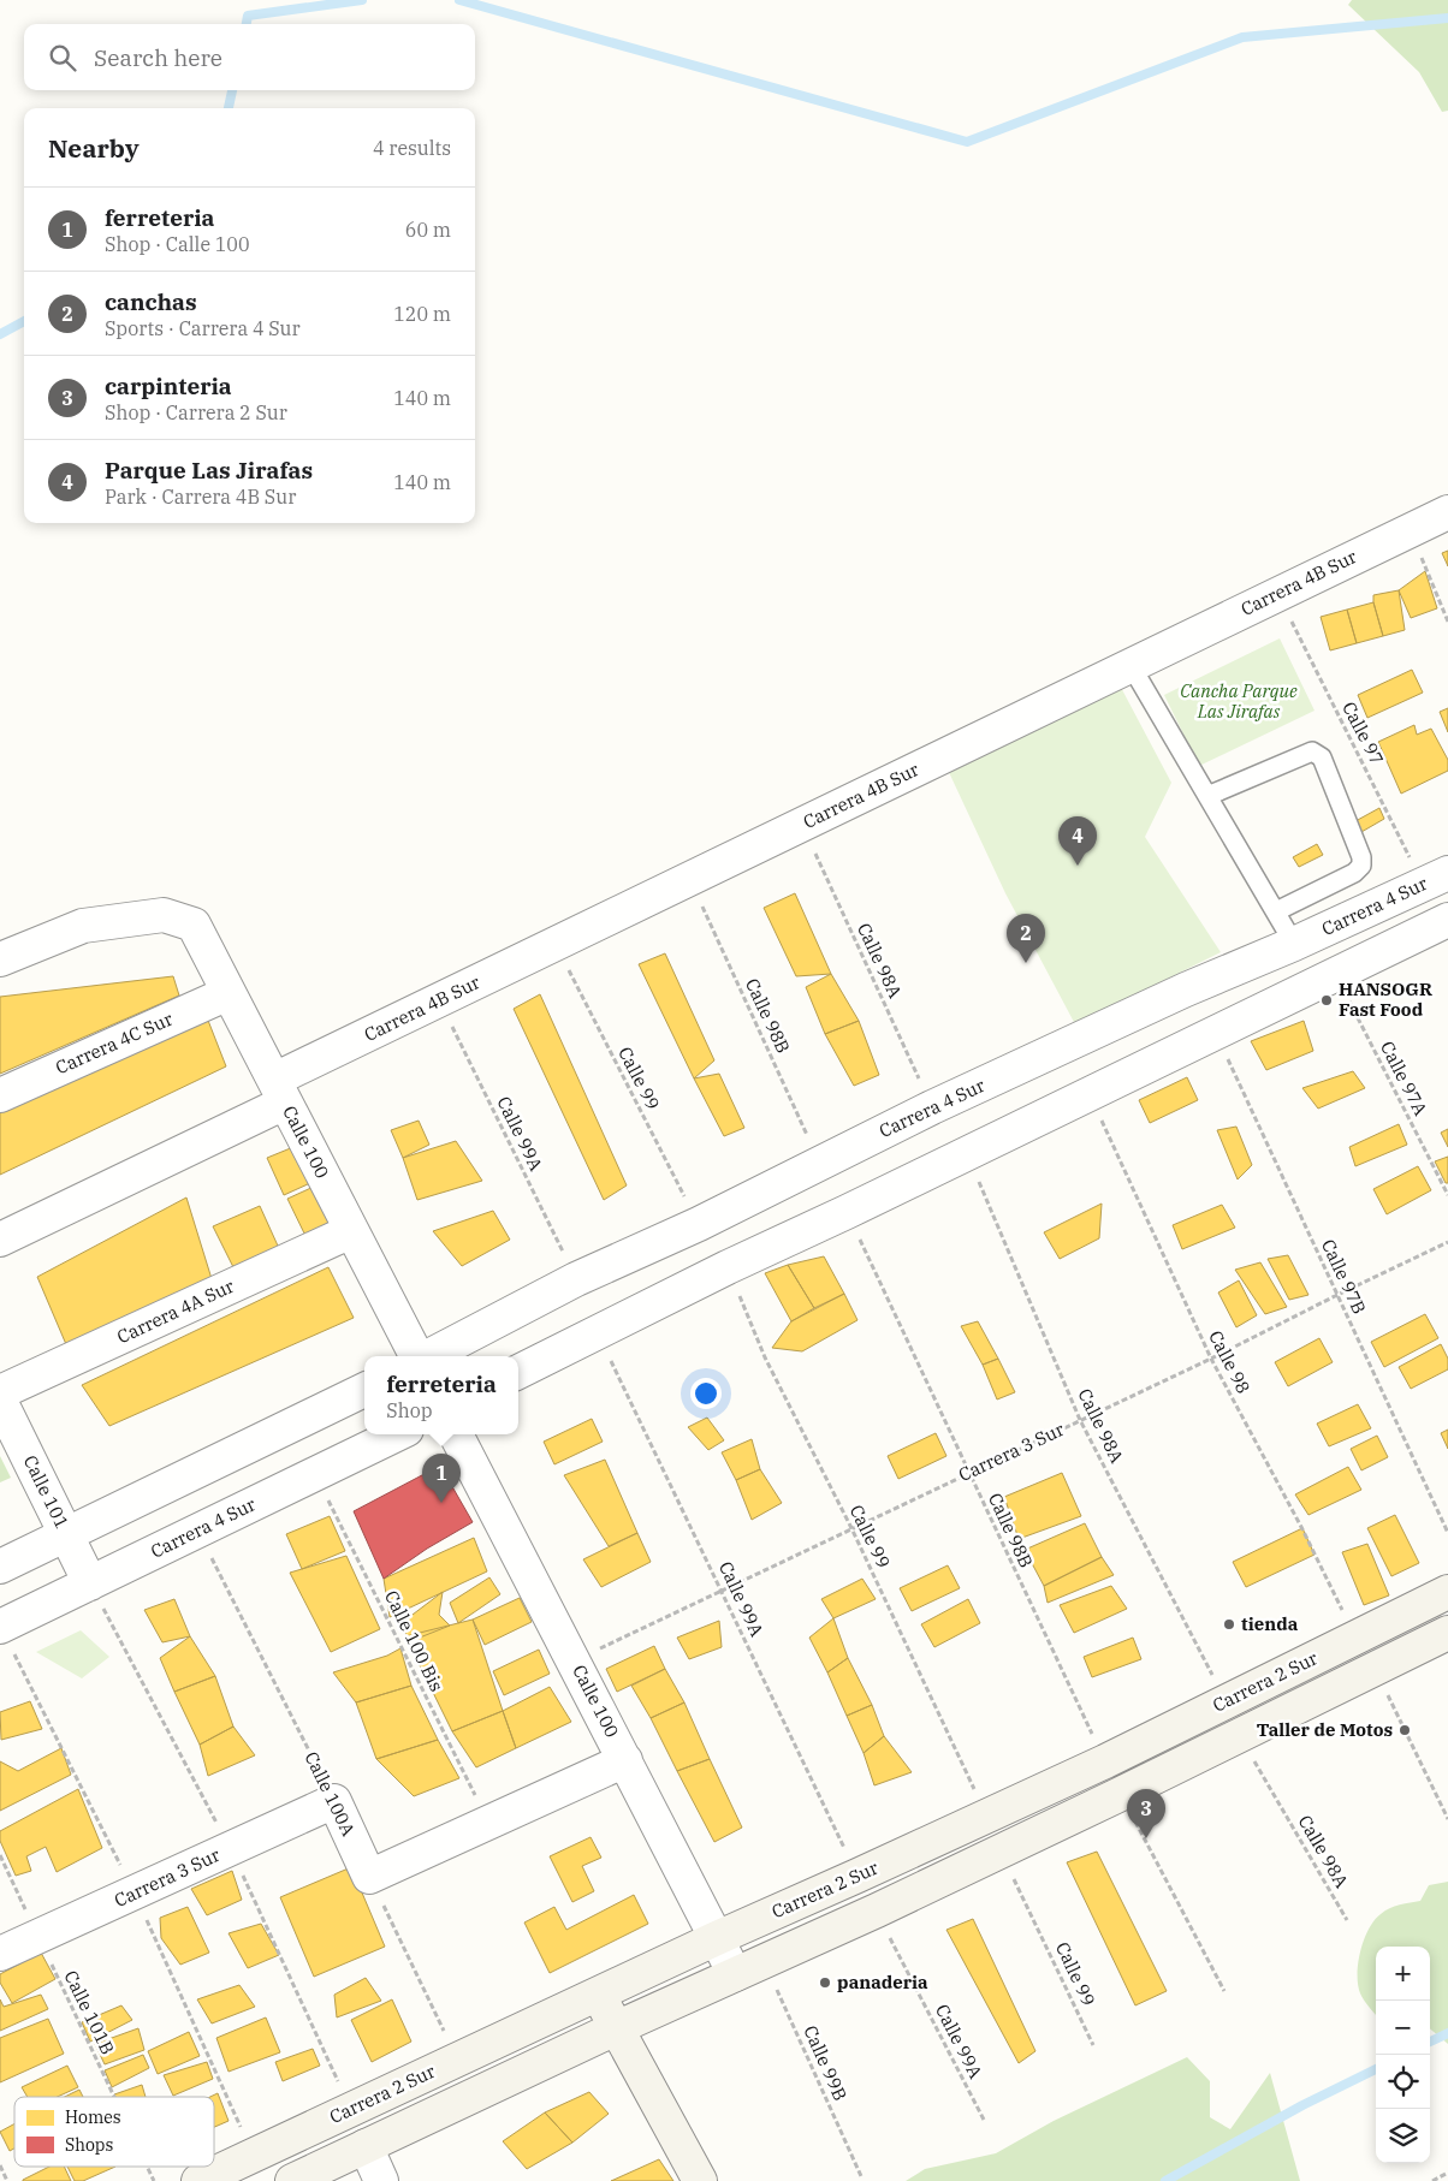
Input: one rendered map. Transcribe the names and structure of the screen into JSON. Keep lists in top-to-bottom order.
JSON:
{
  "streets": {
    "street": [
      "Carrera 4B Sur",
      "Carrera 4 Sur",
      "Carrera 4C Sur",
      "Calle 100",
      "Carrera 4A Sur",
      "Carrera 3 Sur",
      "Calle 101",
      "Carrera 2 Sur",
      "Calle 100A"
    ],
    "path": [
      "Calle 97",
      "Calle 98A",
      "Calle 98B",
      "Calle 99",
      "Calle 97A",
      "Calle 99A",
      "Calle 97B",
      "Calle 98",
      "Calle 100 Bis",
      "Calle 101B",
      "Calle 99B"
    ]
  },
  "crossings": [
    ["Carrera 4B Sur", "Calle 97"],
    ["Carrera 4B Sur", "Calle 98A"],
    ["Carrera 4B Sur", "Calle 98B"],
    ["Carrera 4B Sur", "Calle 99"],
    ["Carrera 4B Sur", "Calle 99A"],
    ["Carrera 4B Sur", "Calle 100"],
    ["Calle 97", "Carrera 4 Sur"],
    ["Carrera 4 Sur", "Calle 98A"],
    ["Carrera 4 Sur", "Calle 98B"],
    ["Carrera 4 Sur", "Calle 99"],
    ["Carrera 4 Sur", "Calle 99A"],
    ["Carrera 4 Sur", "Calle 101"],
    ["Carrera 4 Sur", "Calle 100 Bis"],
    ["Carrera 4 Sur", "Calle 100A"],
    ["Calle 98A", "Carrera 3 Sur"],
    ["Calle 98A", "Carrera 2 Sur"],
    ["Calle 98B", "Carrera 3 Sur"],
    ["Calle 98B", "Carrera 2 Sur"],
    ["Carrera 4C Sur", "Calle 100"],
    ["Calle 99", "Carrera 3 Sur"],
    ["Calle 99", "Carrera 2 Sur"],
    ["Calle 99A", "Carrera 3 Sur"],
    ["Calle 99A", "Carrera 2 Sur"],
    ["Calle 100", "Carrera 4A Sur"],
    ["Calle 100", "Carrera 3 Sur"],
    ["Calle 100", "Carrera 2 Sur"],
    ["Calle 100", "Calle 99B"],
    ["Calle 97B", "Carrera 3 Sur"],
    ["Calle 98", "Carrera 3 Sur"],
    ["Calle 98", "Carrera 2 Sur"],
    ["Carrera 3 Sur", "Calle 100A"],
    ["Carrera 3 Sur", "Calle 101B"],
    ["Carrera 2 Sur", "Calle 99B"]
  ],
  "parks": ["Cancha Parque Las Jirafas"],
  "places": [
    "HANSOGR Fast Food",
    "tienda",
    "Taller de Motos",
    "panaderia"
  ],
  "legend": ["Homes", "Shops"],
  "page": {
    "search": "Search here",
    "heading": ["Nearby", "4 results"],
    "list": [
      {
        "mark": "1",
        "name": "ferreteria",
        "note": "Shop · Calle 100",
        "value": "60 m"
      },
      {
        "mark": "2",
        "name": "canchas",
        "note": "Sports · Carrera 4 Sur",
        "value": "120 m"
      },
      {
        "mark": "3",
        "name": "carpinteria",
        "note": "Shop · Carrera 2 Sur",
        "value": "140 m"
      },
      {
        "mark": "4",
        "name": "Parque Las Jirafas",
        "note": "Park · Carrera 4B Sur",
        "value": "140 m"
      }
    ],
    "pins": [
      "4",
      "2",
      "1",
      "3"
    ],
    "popup": ["ferreteria", "Shop"],
    "map_buttons": ["+", "−"]
  }
}
